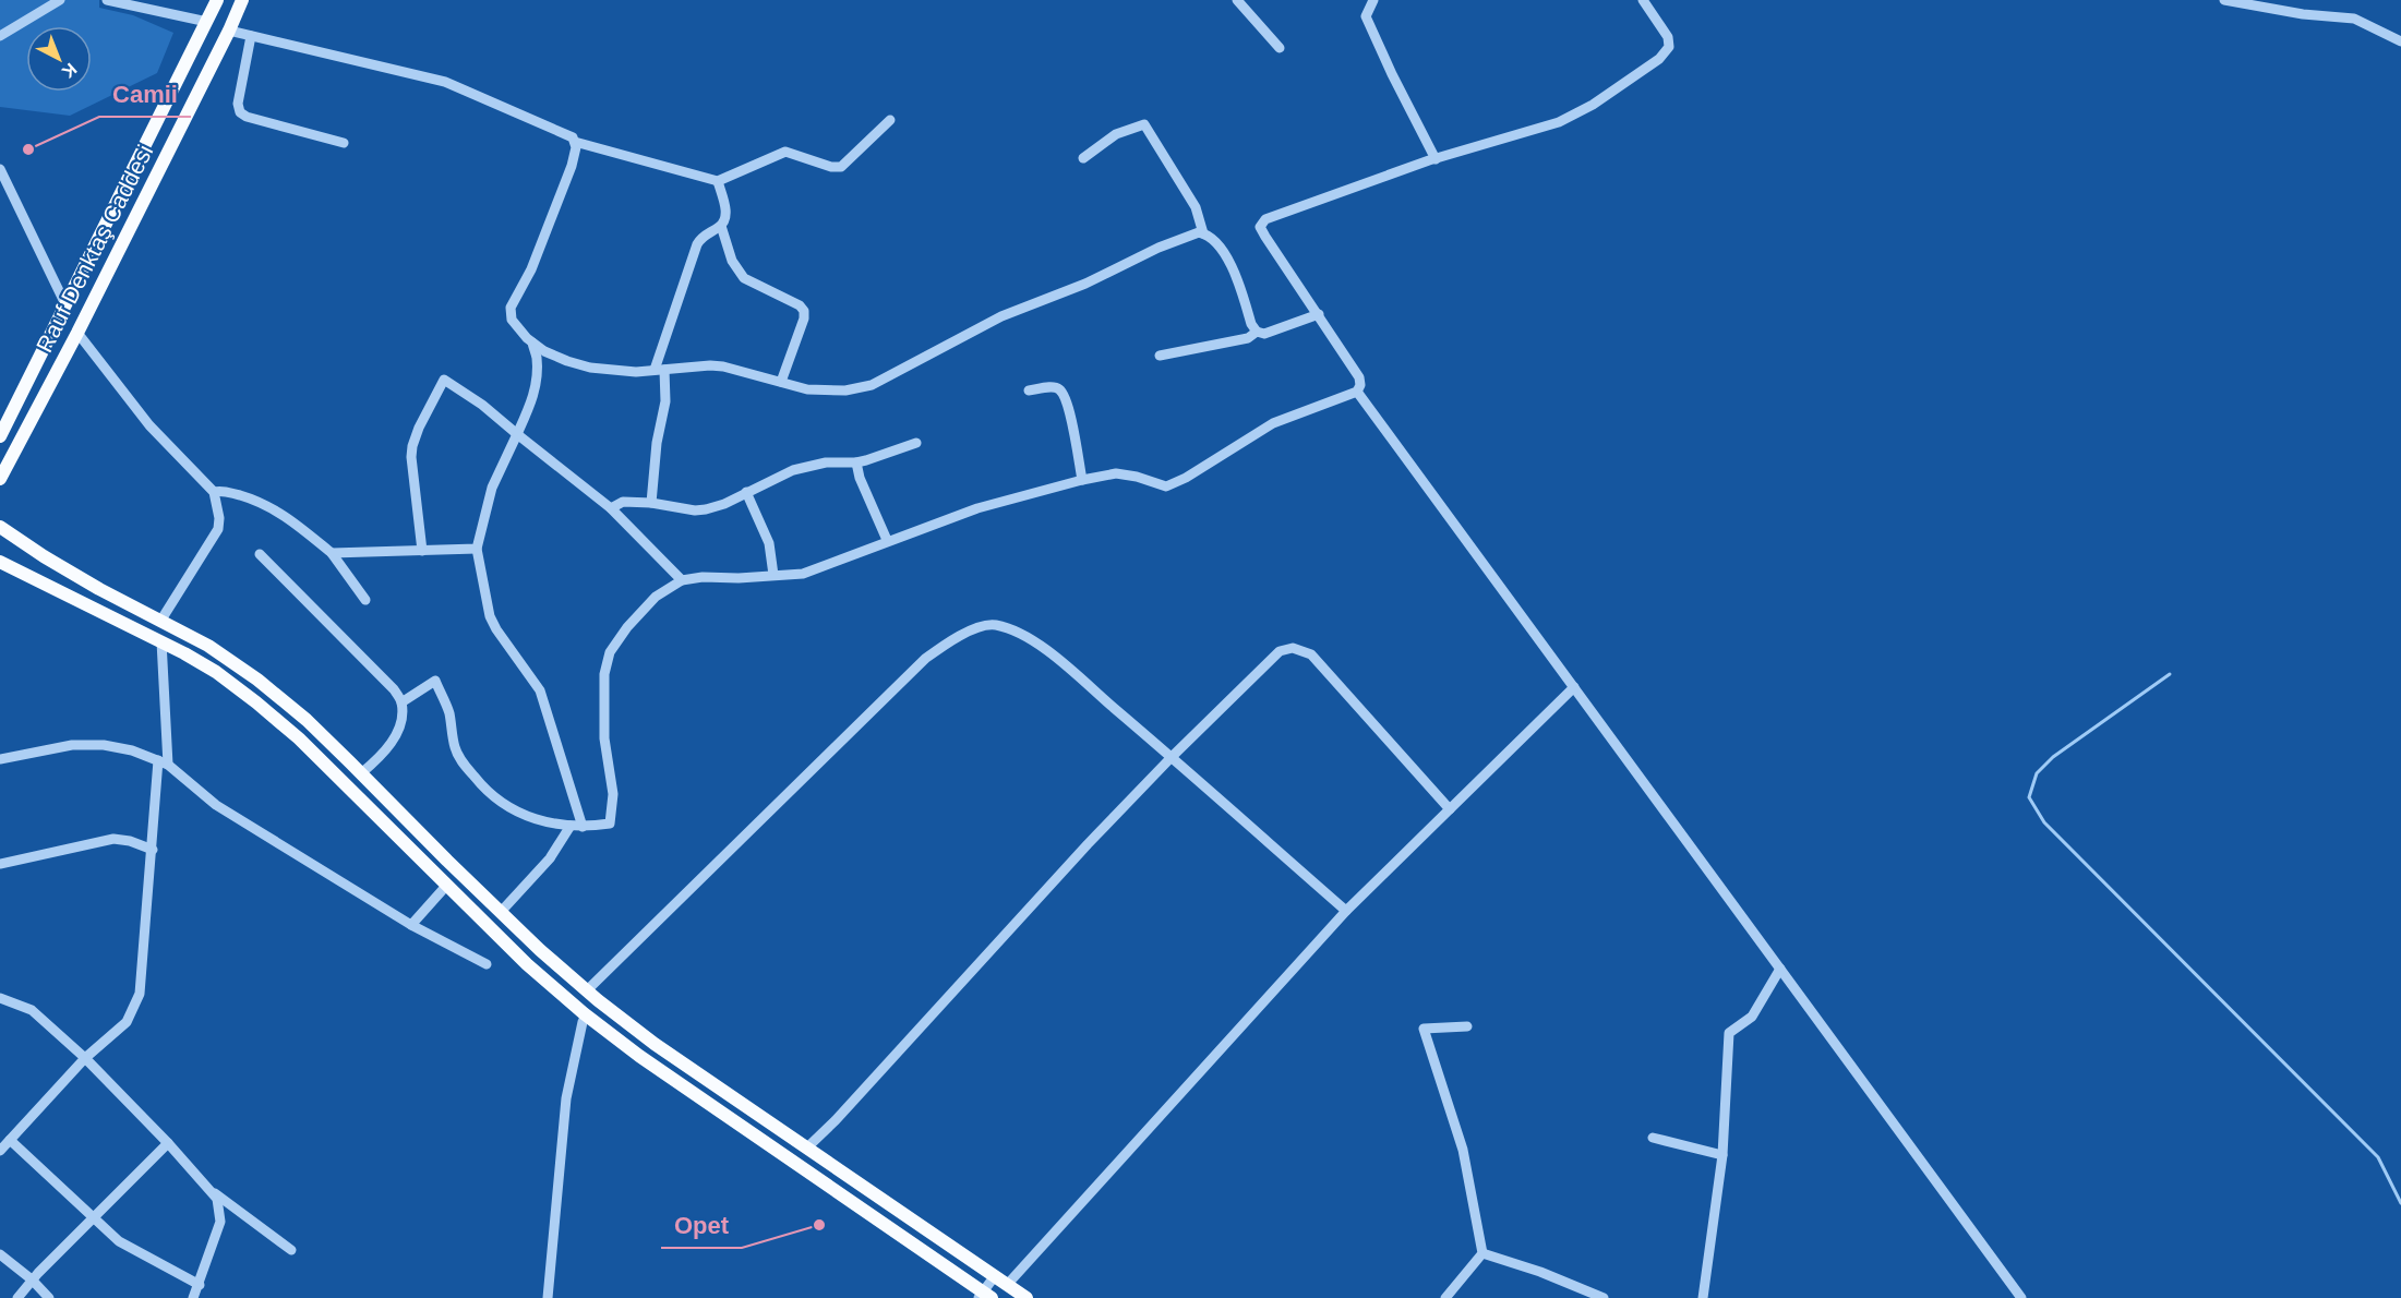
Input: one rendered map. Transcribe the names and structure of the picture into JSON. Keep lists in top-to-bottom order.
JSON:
{
  "streets": {
    "main road": ["Rauf Denktaş Caddesi"]
  },
  "places": ["Camii", "Opet"],
  "north": "bottom right"
}
